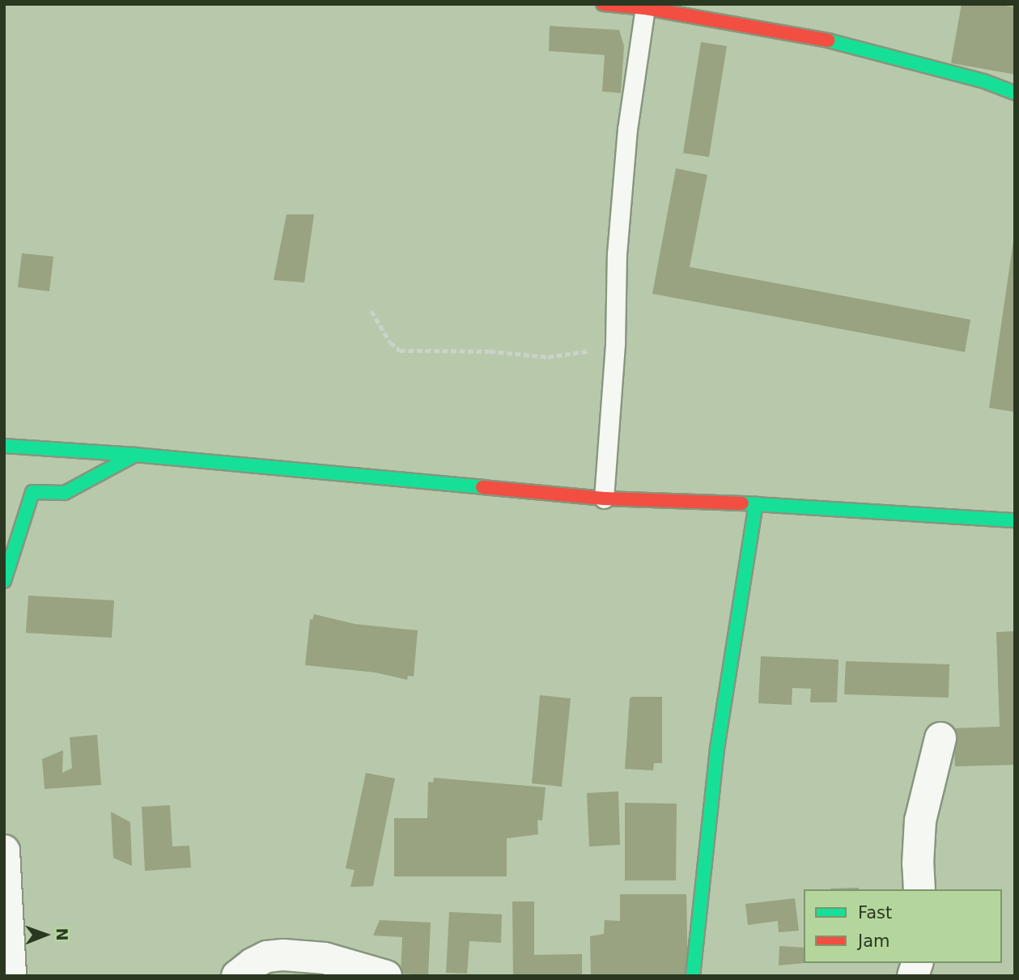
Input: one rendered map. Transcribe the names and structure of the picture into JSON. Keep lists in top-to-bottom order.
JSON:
{
  "legend": ["Fast", "Jam"],
  "north": "right"
}
